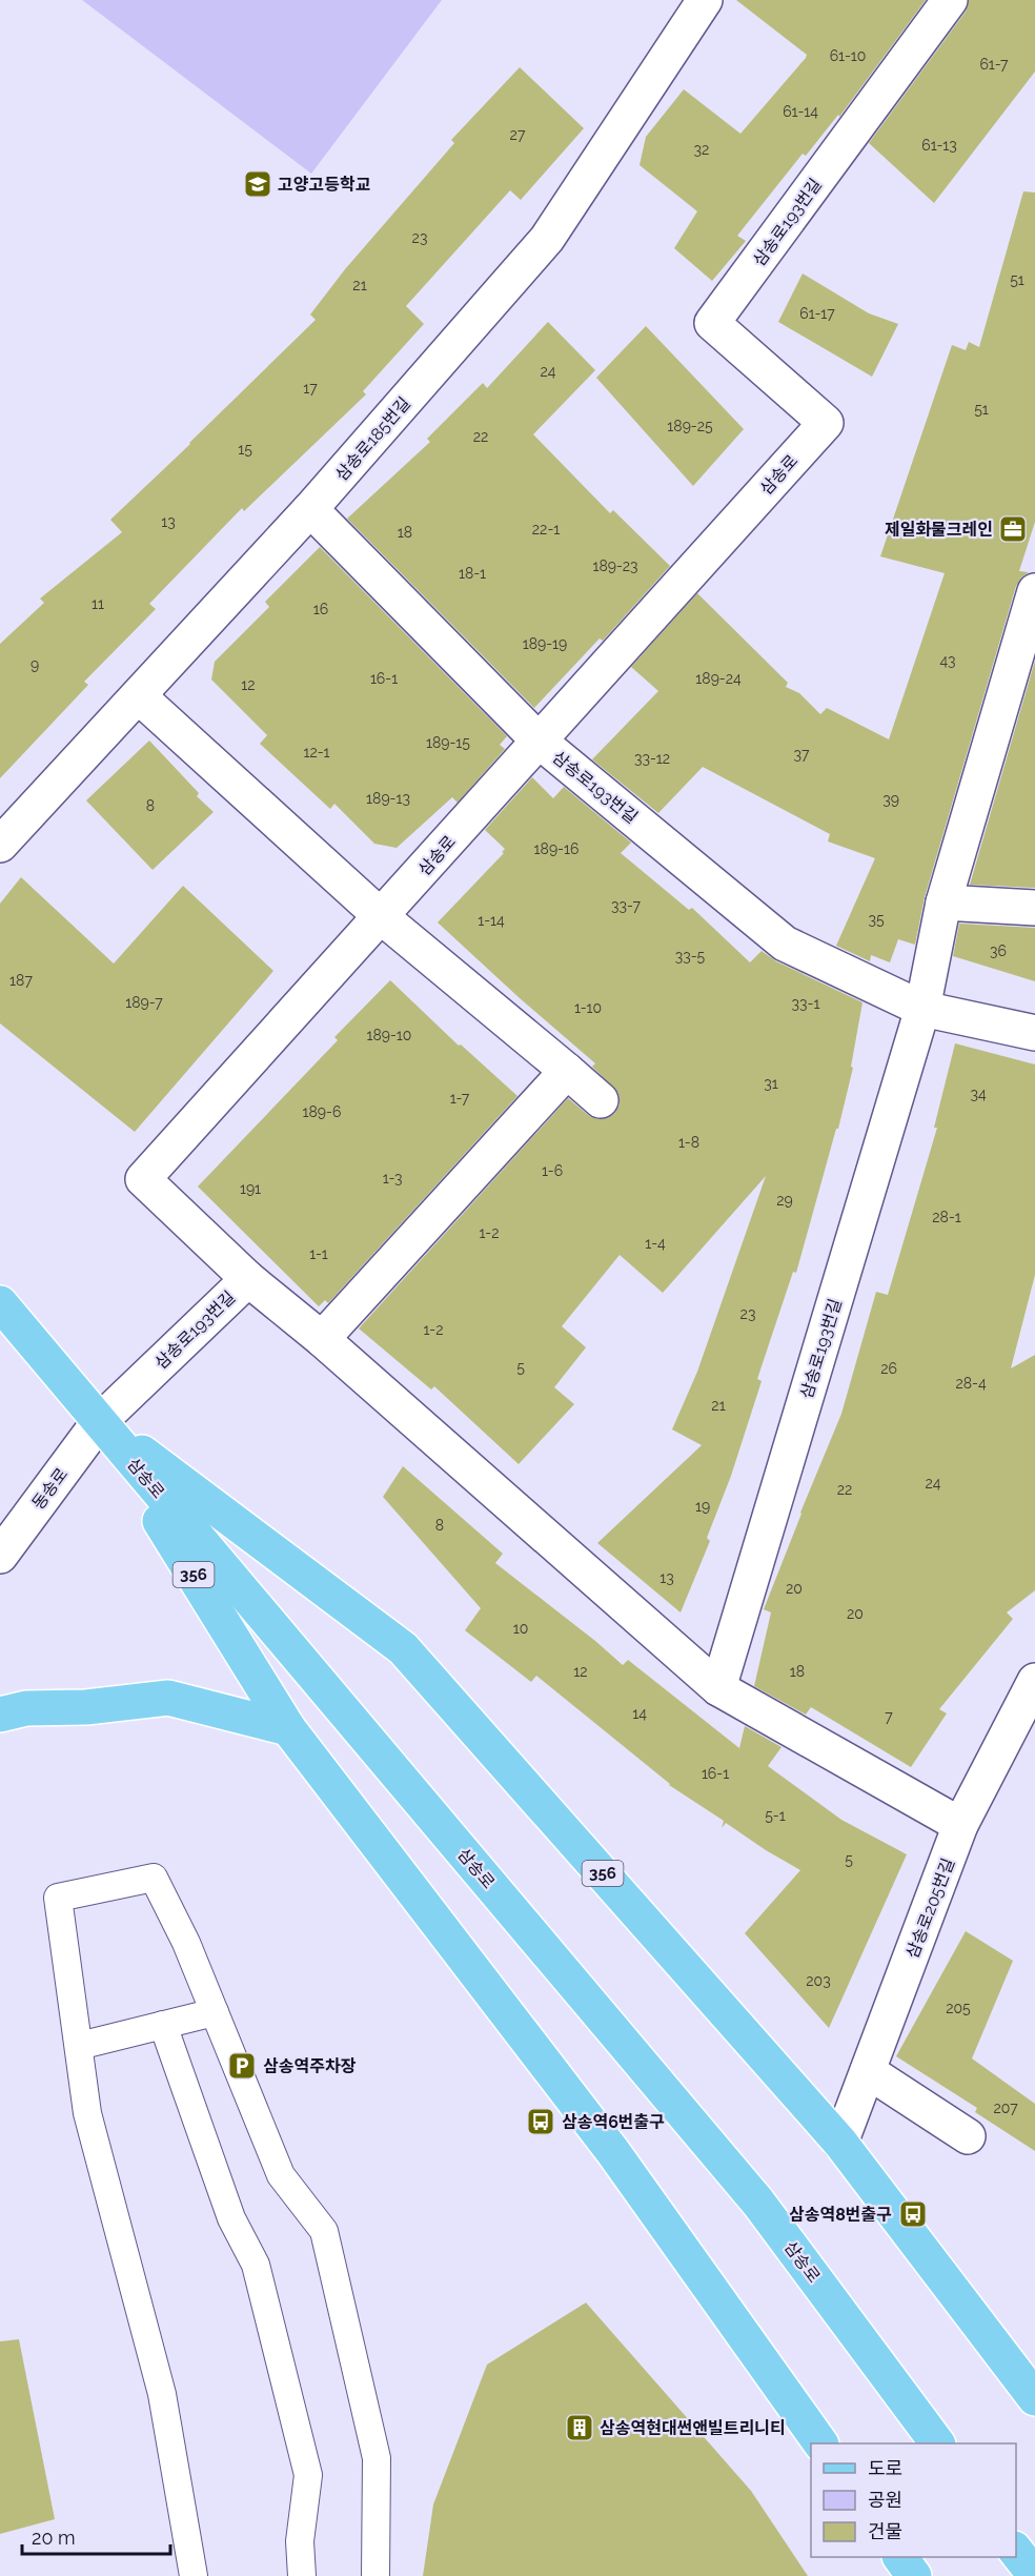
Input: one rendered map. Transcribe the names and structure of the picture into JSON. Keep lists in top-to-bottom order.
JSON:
{
  "streets": {
    "main road": ["삼송로", "356"],
    "street": [
      "삼송로193번길",
      "삼송로185번길",
      "동송로",
      "삼송로205번길"
    ]
  },
  "crossings": [
    ["삼송로193번길", "삼송로185번길"],
    ["삼송로193번길", "삼송로"],
    ["삼송로193번길", "동송로"],
    ["삼송로193번길", "356"],
    ["삼송로193번길", "삼송로205번길"],
    ["삼송로", "동송로"],
    ["삼송로", "356"],
    ["동송로", "356"],
    ["356", "삼송로205번길"]
  ],
  "places": {
    "school or university": ["고양고등학교"],
    "office": ["제일화물크레인"],
    "parking": ["삼송역주차장"],
    "bus stop": ["삼송역6번출구", "삼송역8번출구"],
    "building": ["삼송역현대썬앤빌트리니티"]
  },
  "house_numbers": [
    "61-10",
    "61-7",
    "61-14",
    "27",
    "61-13",
    "32",
    "23",
    "51",
    "21",
    "61-17",
    "24",
    "17",
    "51",
    "189-25",
    "22",
    "15",
    "13",
    "22-1",
    "18",
    "189-23",
    "18-1",
    "11",
    "16",
    "189-19",
    "43",
    "9",
    "16-1",
    "189-24",
    "12",
    "189-15",
    "12-1",
    "37",
    "33-12",
    "189-13",
    "39",
    "8",
    "189-16",
    "33-7",
    "35",
    "1-14",
    "36",
    "33-5",
    "187",
    "189-7",
    "33-1",
    "1-10",
    "189-10",
    "31",
    "34",
    "1-7",
    "189-6",
    "1-8",
    "1-6",
    "1-3",
    "191",
    "29",
    "28-1",
    "1-2",
    "1-4",
    "1-1",
    "23",
    "1-2",
    "5",
    "26",
    "28-4",
    "21",
    "24",
    "22",
    "19",
    "8",
    "13",
    "20",
    "20",
    "10",
    "12",
    "18",
    "14",
    "7",
    "16-1",
    "5-1",
    "5",
    "203",
    "205",
    "207"
  ],
  "legend": ["도로", "공원", "건물"],
  "scale_bar": "20 m"
}
